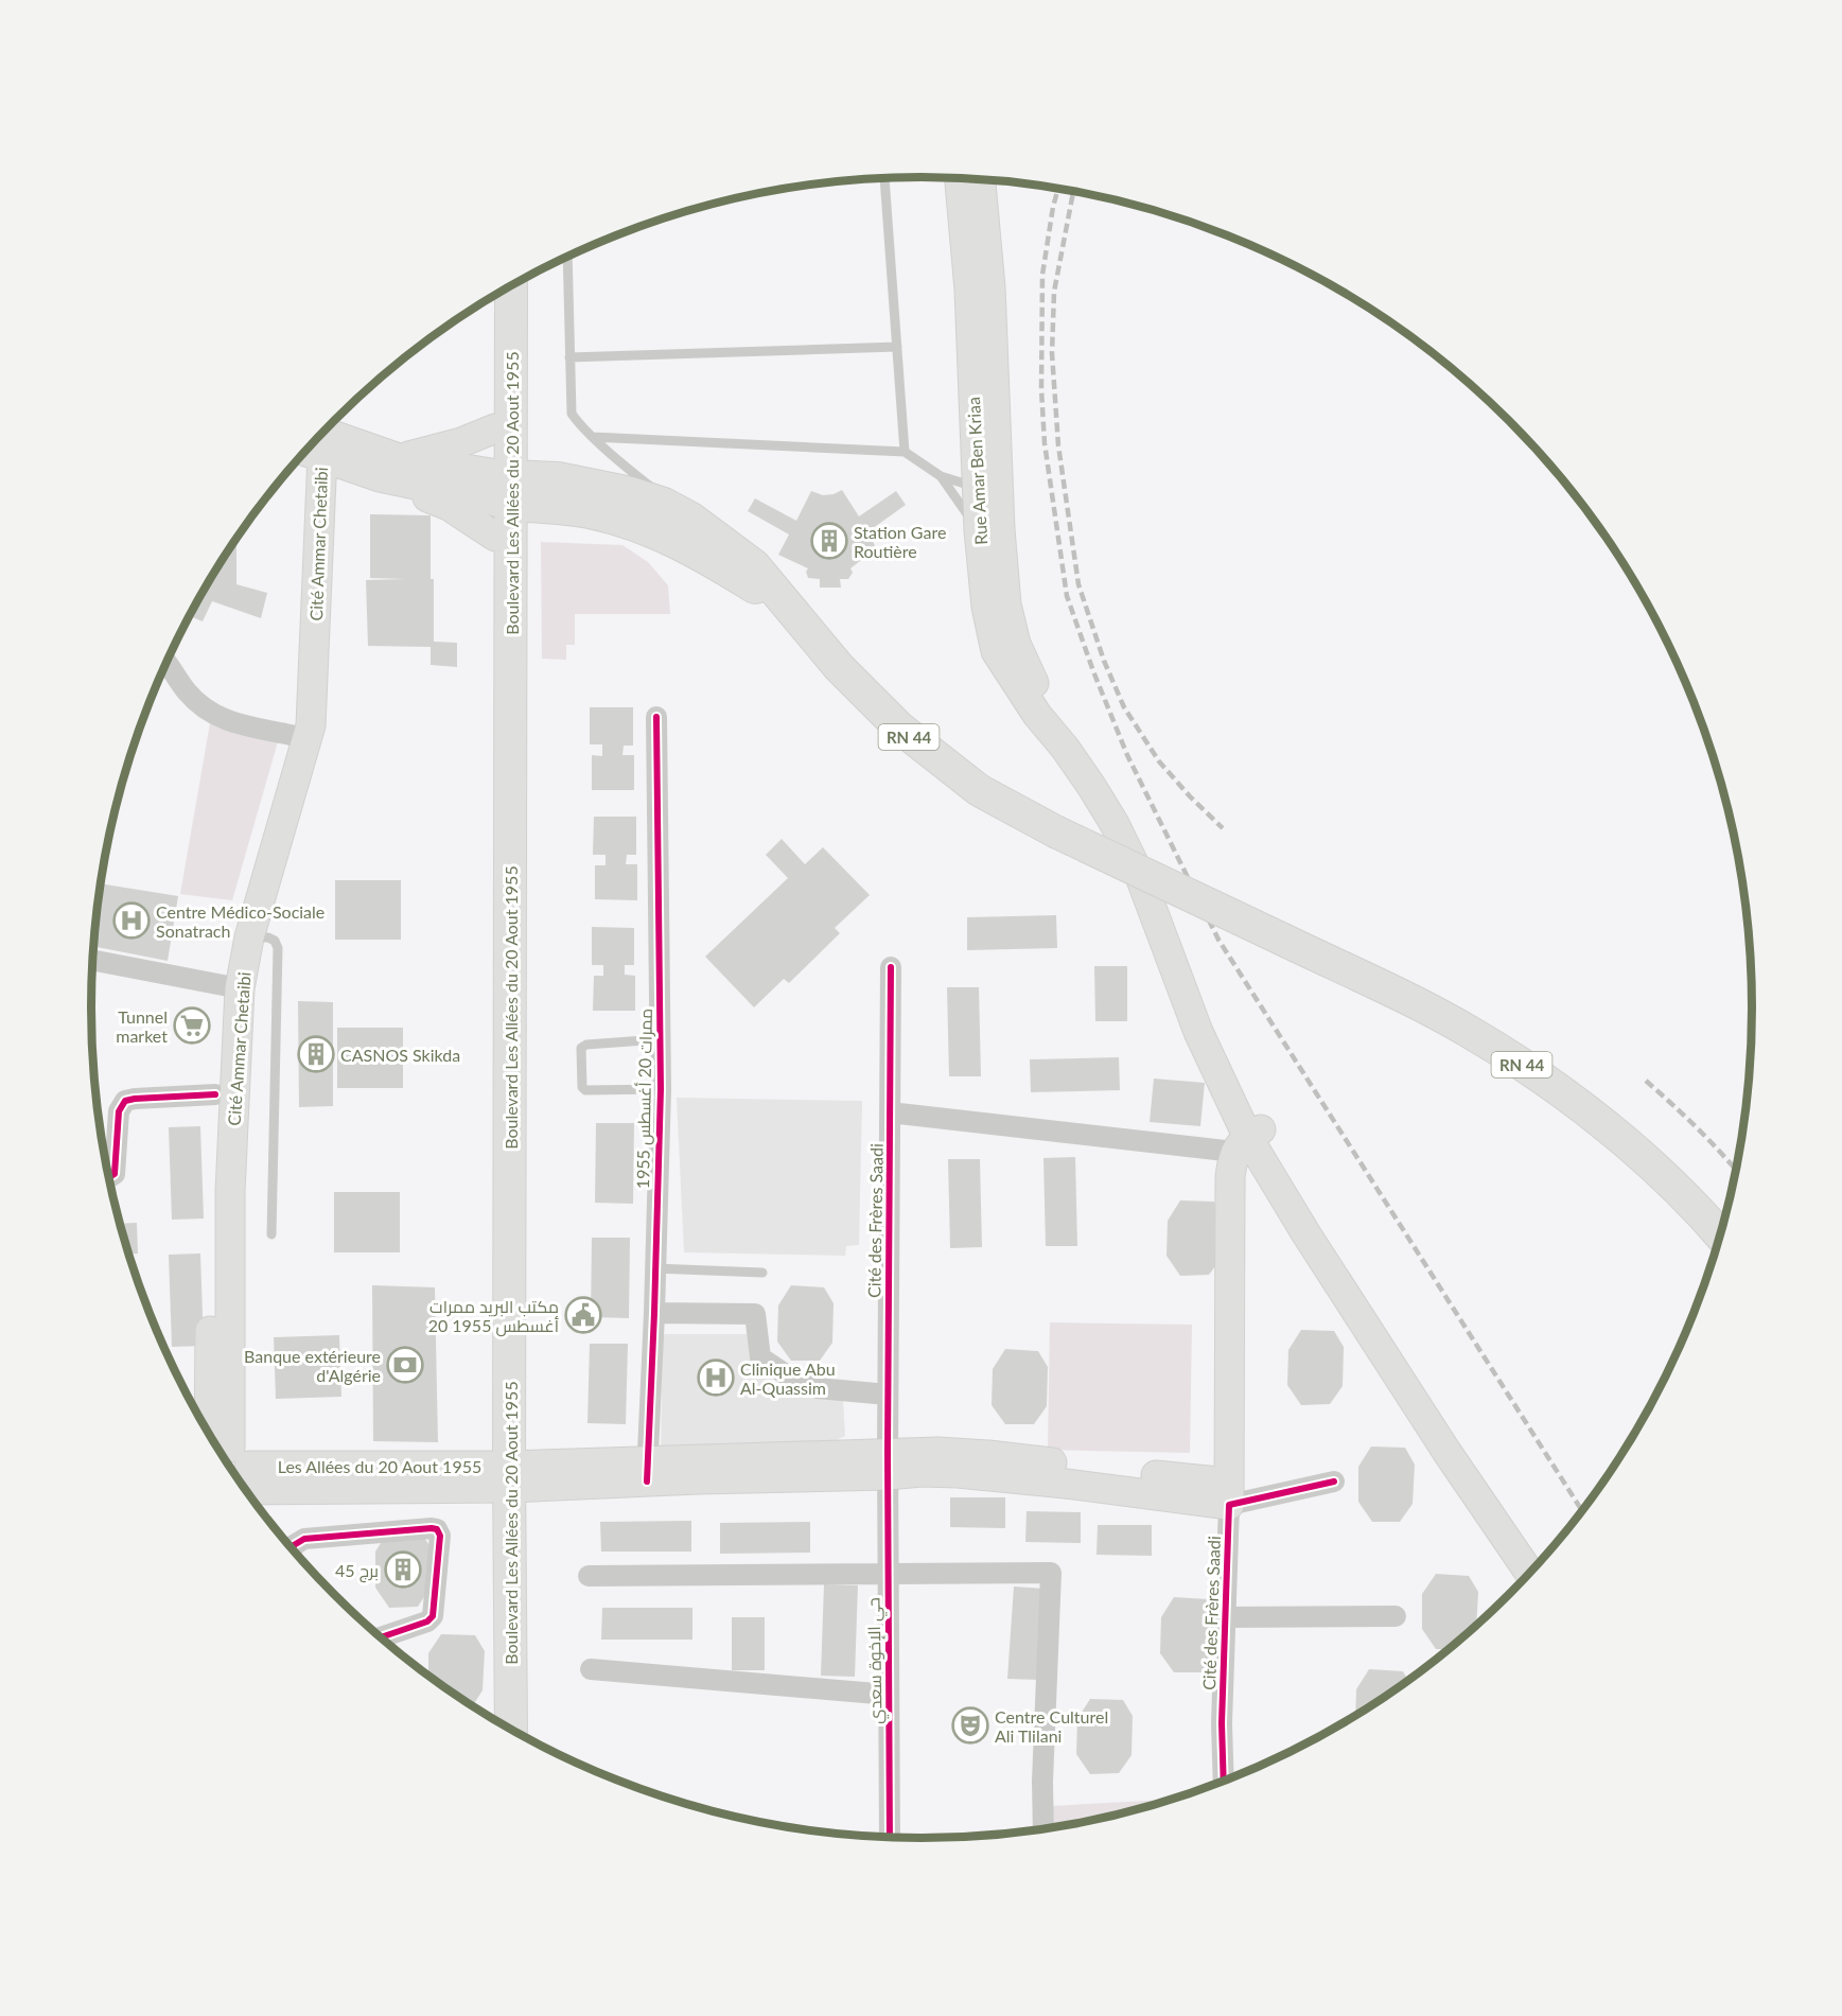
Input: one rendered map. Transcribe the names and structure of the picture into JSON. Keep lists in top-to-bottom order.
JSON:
{
  "streets": {
    "main road": [
      "Rue Amar Ben Kriaa",
      "Boulevard Les Allées du 20 Aout 1955",
      "Cité Ammar Chetaibi",
      "RN 44",
      "Cité des Frères Saadi",
      "Les Allées du 20 Aout 1955"
    ],
    "street": ["ممرات 20 أغسطس 1955", "حي الإخوة سعدي"]
  },
  "crossings": [
    ["Rue Amar Ben Kriaa", "Cité des Frères Saadi"],
    ["Boulevard Les Allées du 20 Aout 1955", "Les Allées du 20 Aout 1955"],
    ["Cité Ammar Chetaibi", "Les Allées du 20 Aout 1955"],
    ["Cité des Frères Saadi", "حي الإخوة سعدي"]
  ],
  "places": {
    "building": ["Station Gare Routière", "CASNOS Skikda", "برج 45"],
    "hospital": ["Centre Médico-Sociale Sonatrach", "Clinique Abu Al-Quassim"],
    "supermarket": ["Tunnel market"],
    "public building": ["مكتب البريد ممرات 20 أغسطس 1955"],
    "bank": ["Banque extérieure d'Algérie"],
    "theatre": ["Centre Culturel Ali Tlilani"]
  }
}
